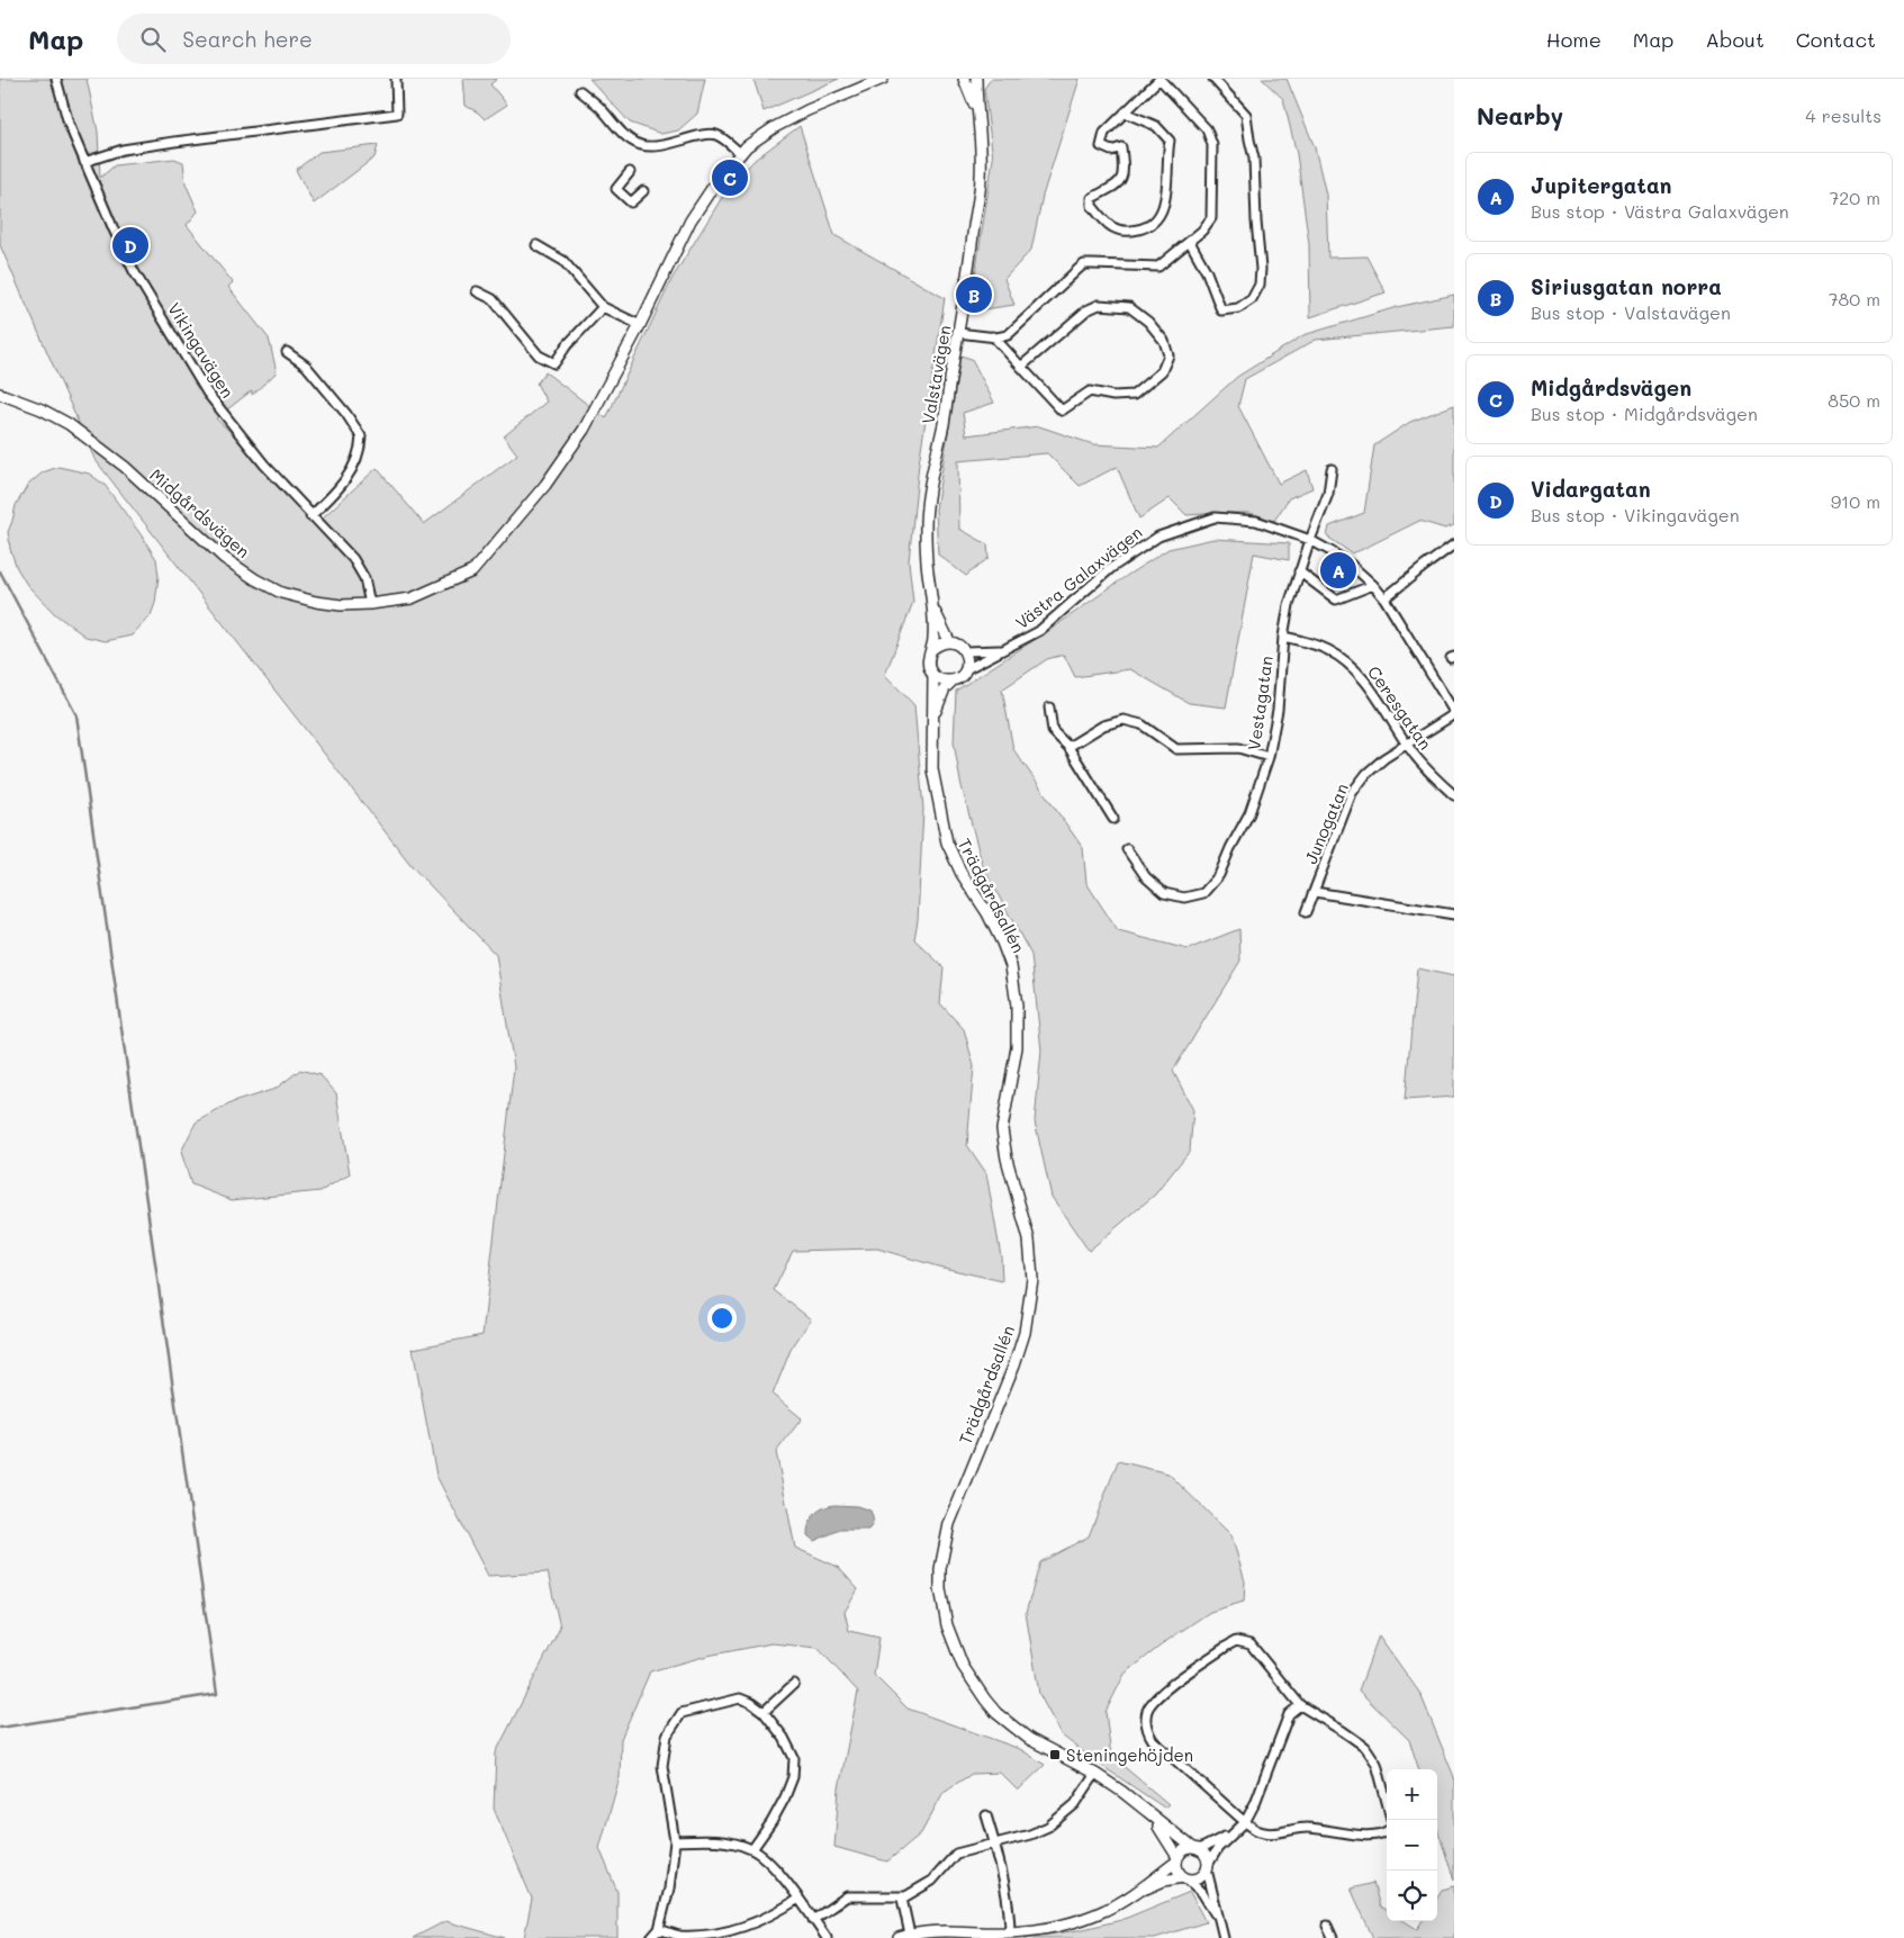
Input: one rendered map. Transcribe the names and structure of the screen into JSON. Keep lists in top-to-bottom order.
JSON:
{
  "streets": {
    "street": [
      "Vikingavägen",
      "Valstavägen",
      "Midgårdsvägen",
      "Västra Galaxvägen",
      "Vestagatan",
      "Ceresgatan",
      "Junogatan",
      "Trädgårdsallén"
    ]
  },
  "crossings": [
    ["Vikingavägen", "Midgårdsvägen"],
    ["Valstavägen", "Västra Galaxvägen"],
    ["Valstavägen", "Trädgårdsallén"],
    ["Västra Galaxvägen", "Vestagatan"],
    ["Västra Galaxvägen", "Junogatan"],
    ["Västra Galaxvägen", "Trädgårdsallén"],
    ["Vestagatan", "Ceresgatan"],
    ["Ceresgatan", "Junogatan"]
  ],
  "places": {
    "transit": ["Steningehöjden"]
  },
  "page": {
    "header": "Map",
    "search": "Search here",
    "nav": [
      "Home",
      "Map",
      "About",
      "Contact"
    ],
    "heading": ["Nearby", "4 results"],
    "list": [
      {
        "mark": "A",
        "name": "Jupitergatan",
        "note": "Bus stop · Västra Galaxvägen",
        "value": "720 m"
      },
      {
        "mark": "B",
        "name": "Siriusgatan norra",
        "note": "Bus stop · Valstavägen",
        "value": "780 m"
      },
      {
        "mark": "C",
        "name": "Midgårdsvägen",
        "note": "Bus stop · Midgårdsvägen",
        "value": "850 m"
      },
      {
        "mark": "D",
        "name": "Vidargatan",
        "note": "Bus stop · Vikingavägen",
        "value": "910 m"
      }
    ],
    "pins": [
      "C",
      "D",
      "B",
      "A"
    ],
    "map_buttons": ["+", "−"]
  }
}
